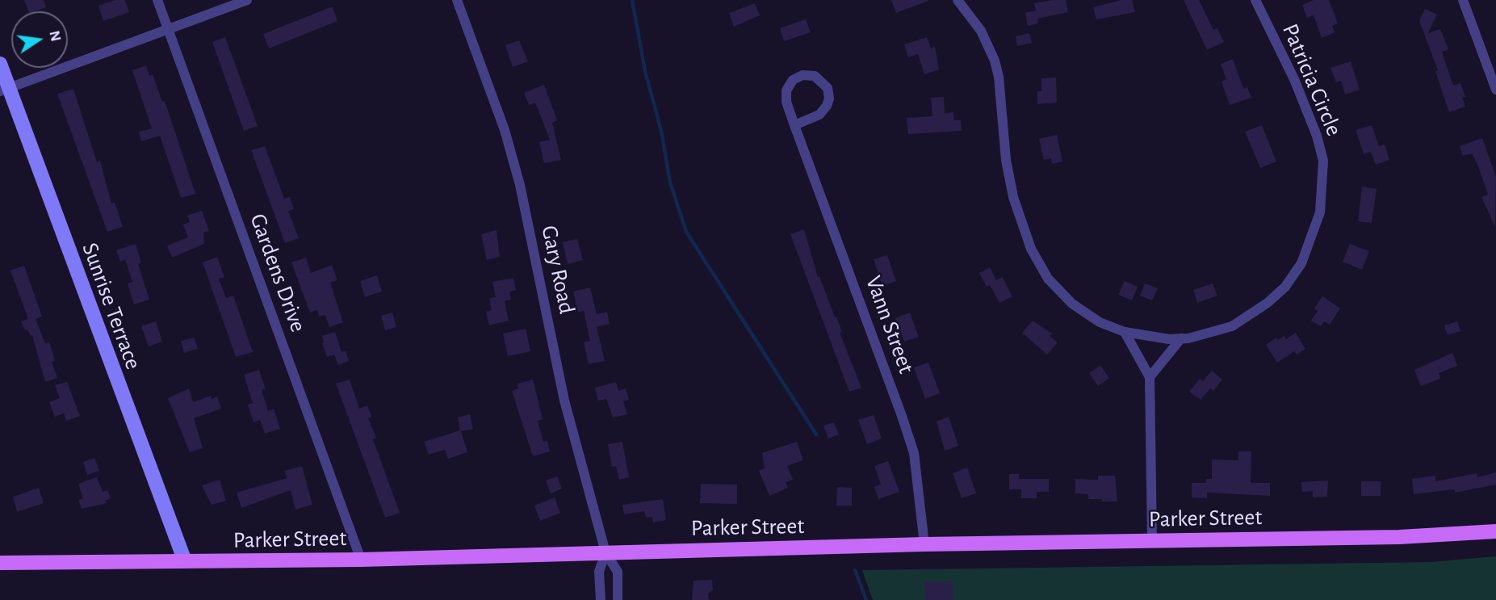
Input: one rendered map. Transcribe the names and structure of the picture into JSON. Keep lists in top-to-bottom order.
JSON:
{
  "streets": {
    "main road": ["Parker Street"],
    "street": [
      "Patricia Circle",
      "Gary Road",
      "Gardens Drive",
      "Sunrise Terrace",
      "Vann Street"
    ]
  },
  "crossings": [
    ["Gary Road", "Parker Street"],
    ["Gardens Drive", "Parker Street"],
    ["Sunrise Terrace", "Parker Street"],
    ["Vann Street", "Parker Street"]
  ],
  "north": "right"
}
